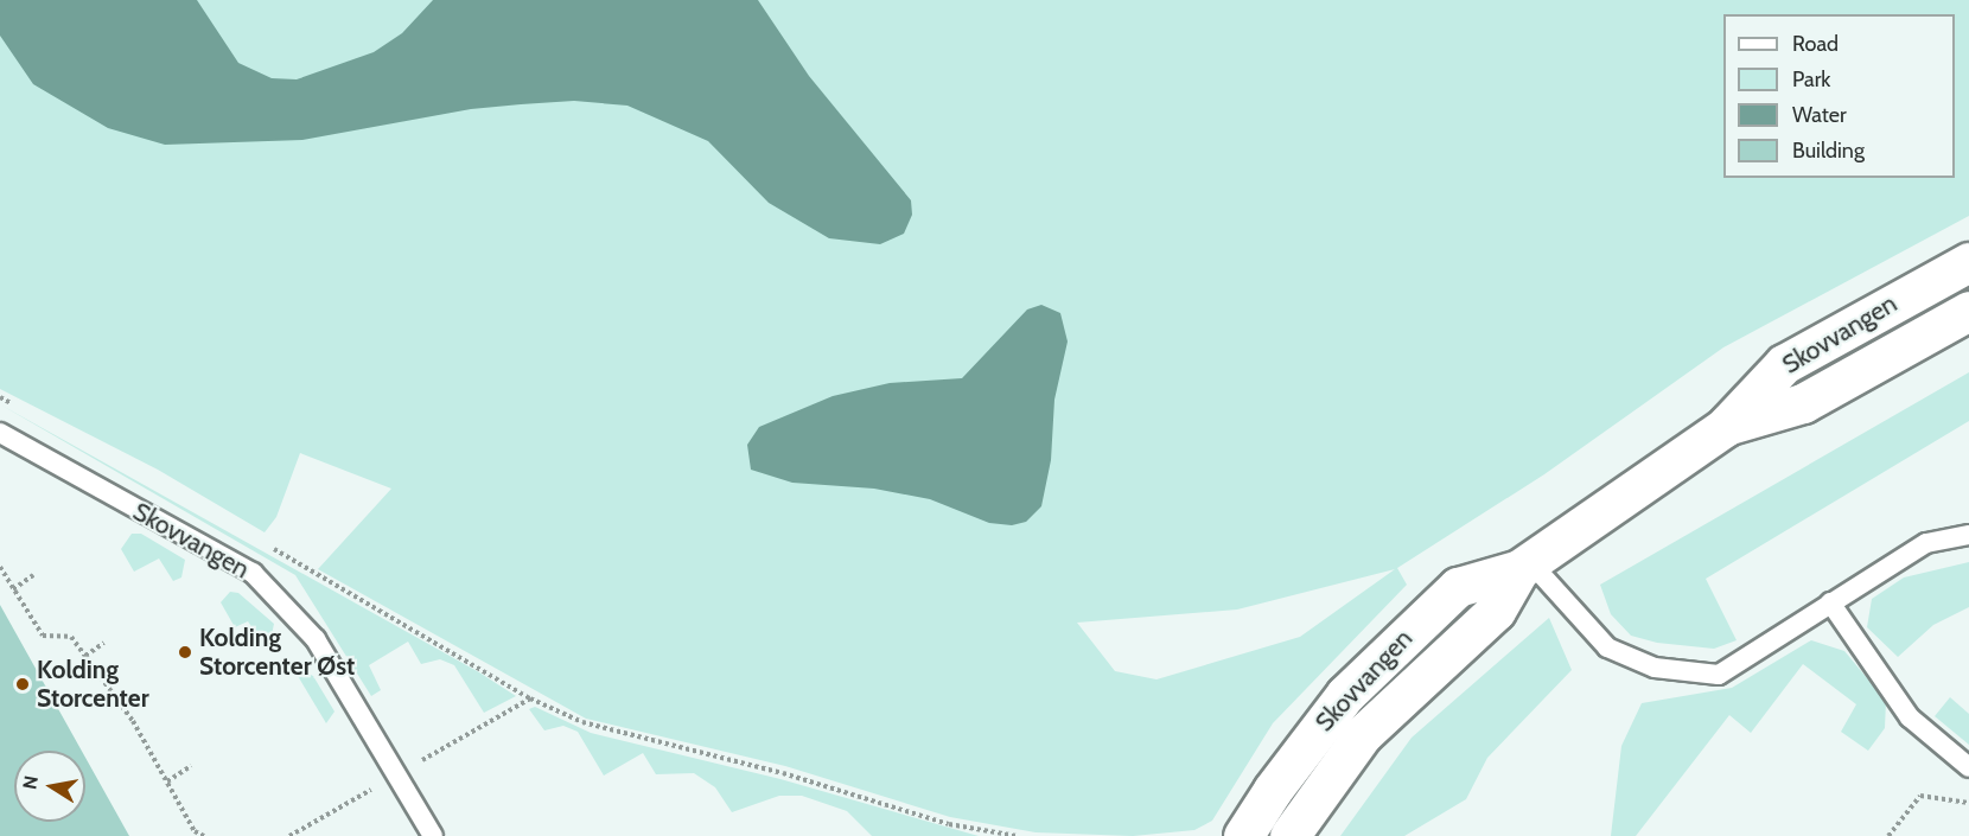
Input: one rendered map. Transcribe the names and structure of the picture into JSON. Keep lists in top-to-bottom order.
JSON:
{
  "streets": {
    "street": ["Skovvangen"]
  },
  "places": ["Kolding Storcenter Øst", "Kolding Storcenter"],
  "legend": [
    "Road",
    "Park",
    "Water",
    "Building"
  ],
  "north": "left"
}
